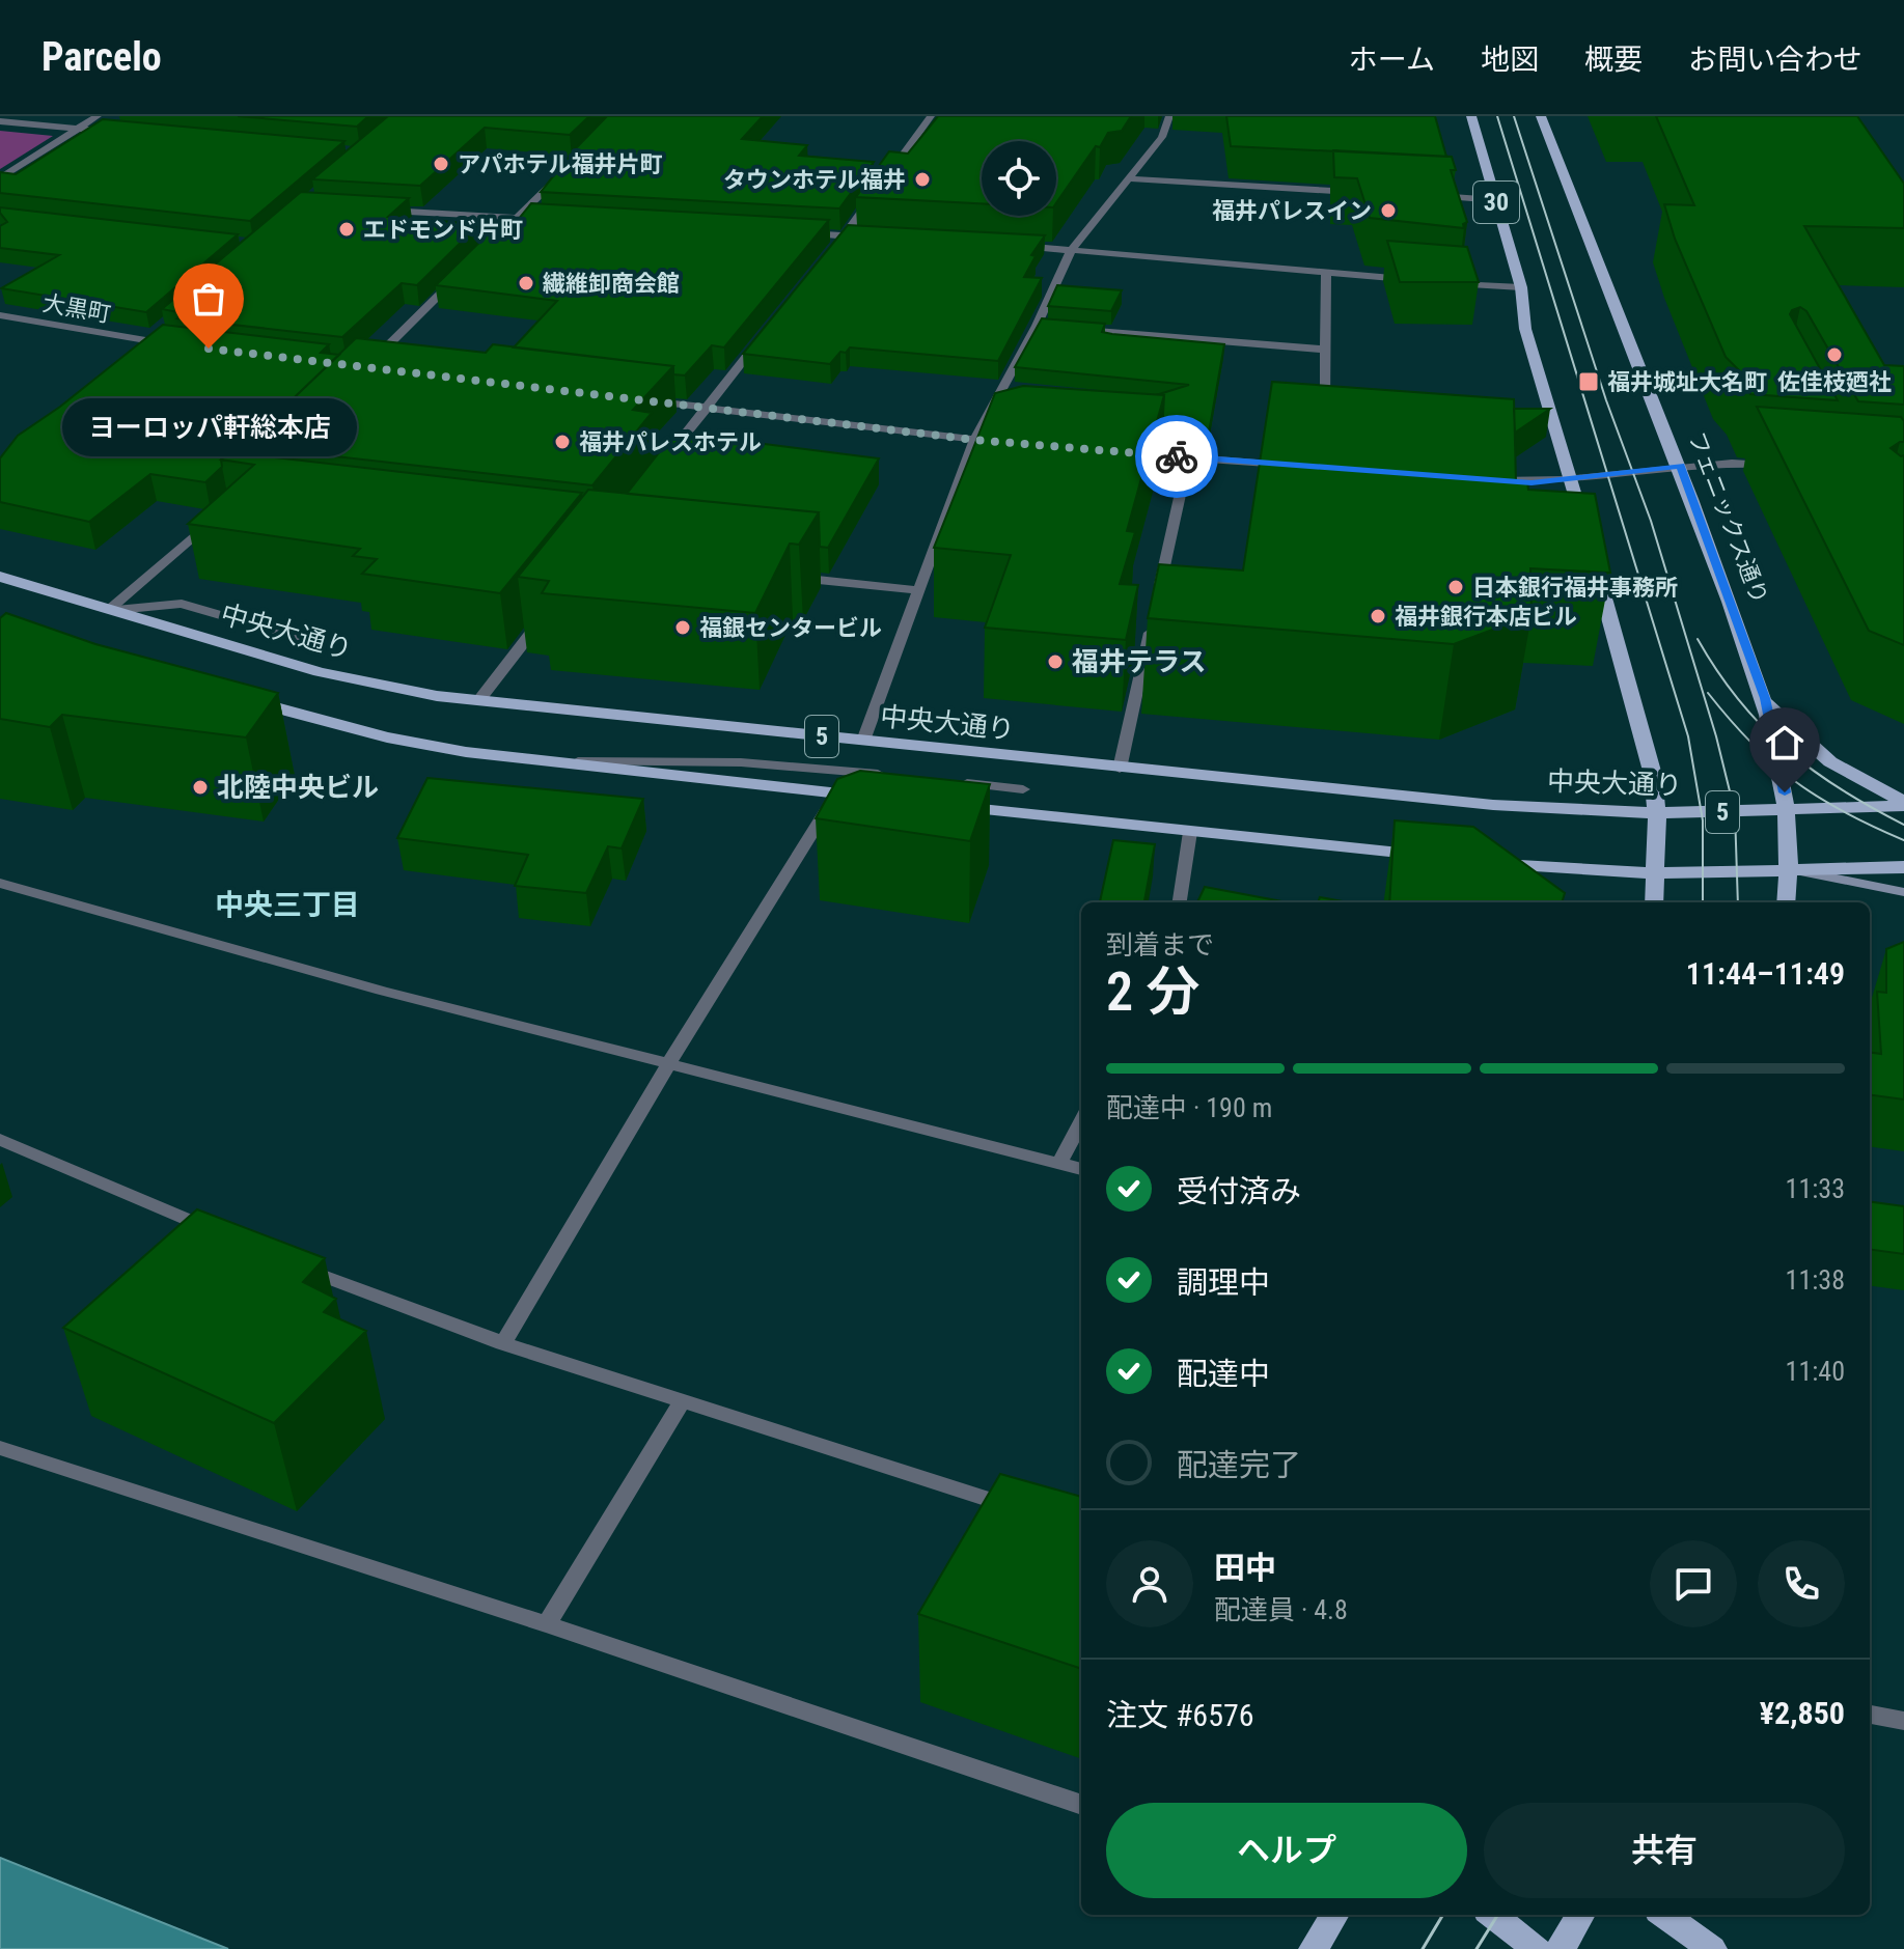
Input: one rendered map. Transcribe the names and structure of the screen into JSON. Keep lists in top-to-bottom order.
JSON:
{
  "streets": {
    "main road": [
      "30",
      "フェニックス通り",
      "中央大通り",
      "5"
    ],
    "street": ["大黒町"]
  },
  "crossings": [
    ["30", "中央大通り"],
    ["フェニックス通り", "中央大通り"]
  ],
  "districts": ["中央三丁目"],
  "places": {
    "other": [
      "アパホテル福井片町",
      "タウンホテル福井",
      "福井パレスイン",
      "エドモンド片町",
      "繊維卸商会館",
      "ヨーロッパ軒総本店",
      "佐佳枝廼社",
      "福井パレスホテル",
      "日本銀行福井事務所",
      "福井銀行本店ビル",
      "福銀センタービル",
      "福井テラス",
      "北陸中央ビル"
    ],
    "transit": ["福井城址大名町"]
  },
  "page": {
    "header": "Parcelo",
    "nav": [
      "ホーム",
      "地図",
      "概要",
      "お問い合わせ"
    ],
    "bubble": "ヨーロッパ軒総本店",
    "heading": ["2 分", "到着まで", "11:44–11:49"],
    "panel": [
      "田中",
      "配達員 · 4.8",
      "注文 #6576",
      "¥2,850"
    ],
    "bar": "配達中 · 190 m",
    "list": [
      ["受付済み", "11:33"],
      ["調理中", "11:38"],
      ["配達中", "11:40"],
      "配達完了"
    ],
    "buttons": ["ヘルプ", "共有"]
  }
}
